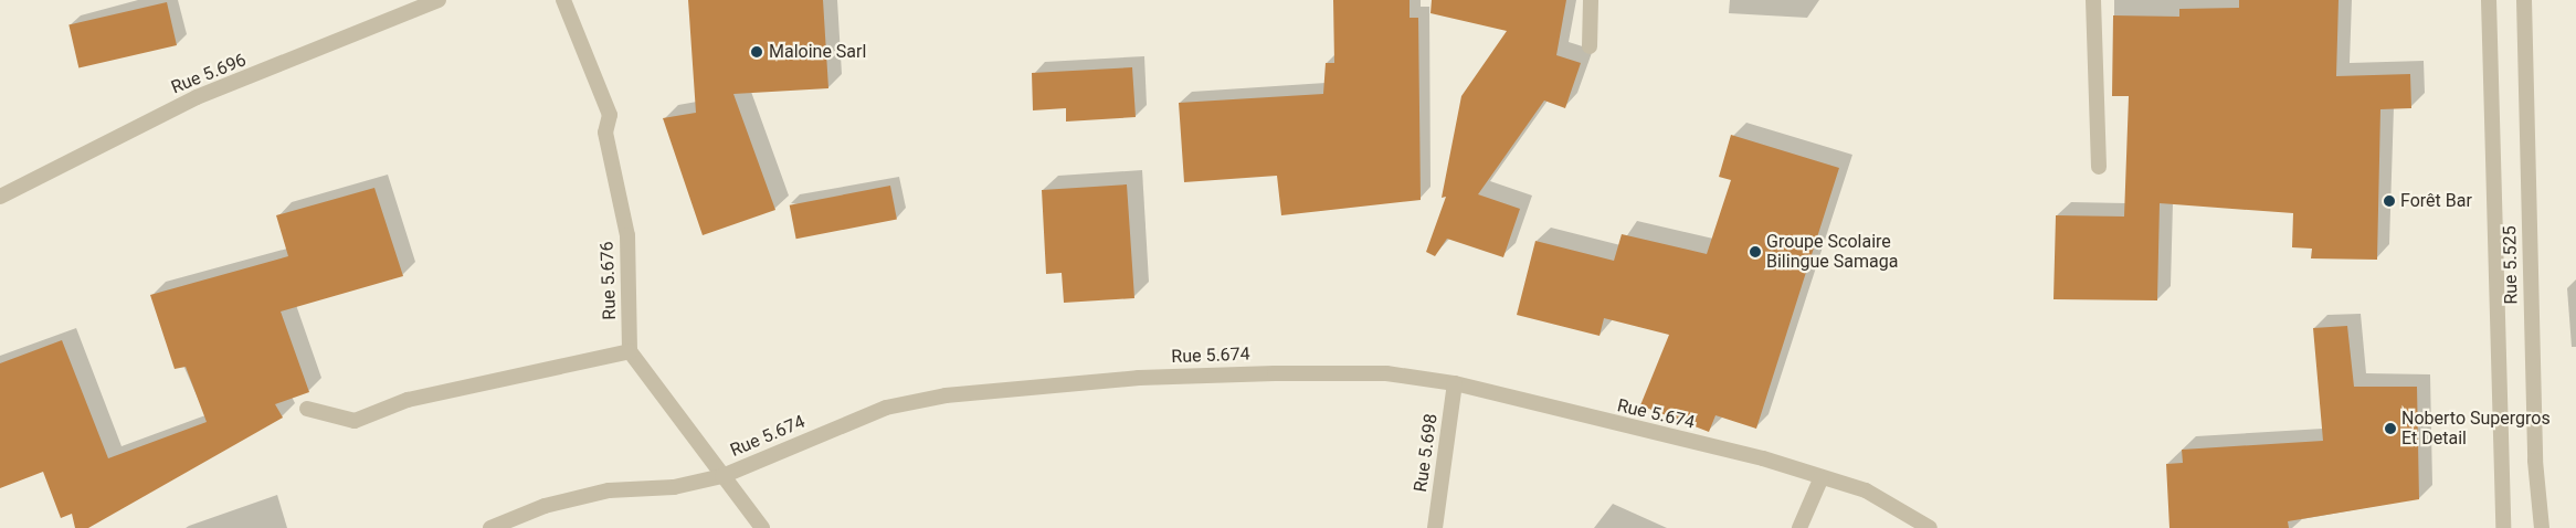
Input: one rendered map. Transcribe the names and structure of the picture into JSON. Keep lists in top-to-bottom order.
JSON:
{
  "streets": {
    "street": [
      "Rue 5.696",
      "Rue 5.525",
      "Rue 5.676",
      "Rue 5.674",
      "Rue 5.698"
    ]
  },
  "crossings": [
    ["Rue 5.674", "Rue 5.698"]
  ],
  "places": [
    "Maloine Sarl",
    "Forêt Bar",
    "Groupe Scolaire Bilingue Samaga",
    "Noberto Supergros Et Detail"
  ]
}
